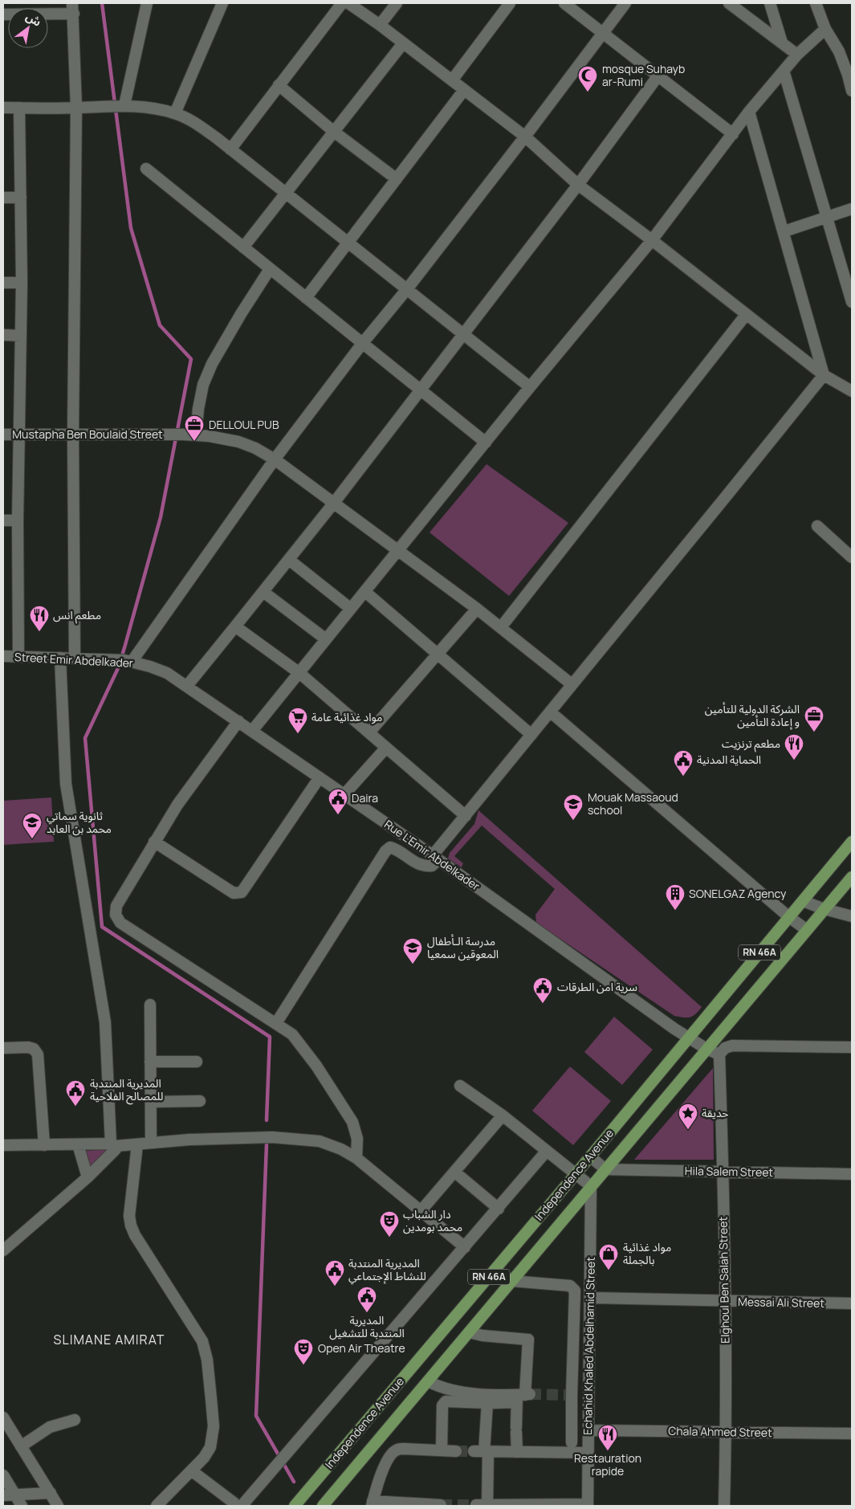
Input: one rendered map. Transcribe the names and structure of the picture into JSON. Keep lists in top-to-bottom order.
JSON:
{
  "streets": {
    "main road": ["RN 46A", "Independence Avenue"],
    "street": [
      "Mustapha Ben Boulaid Street",
      "Street Emir Abdelkader",
      "Rue L'Emir Abdelkader",
      "Hila Salem Street",
      "Elghoul Ben Salah Street",
      "Messai Ali Street",
      "Echahid Khaled Abdelhamid Street",
      "Chala Ahmed Street"
    ]
  },
  "crossings": [
    ["Street Emir Abdelkader", "Rue L'Emir Abdelkader"],
    ["Rue L'Emir Abdelkader", "Independence Avenue"],
    ["Hila Salem Street", "Independence Avenue"],
    ["Hila Salem Street", "Elghoul Ben Salah Street"],
    ["Independence Avenue", "Echahid Khaled Abdelhamid Street"],
    ["Elghoul Ben Salah Street", "Messai Ali Street"],
    ["Elghoul Ben Salah Street", "Chala Ahmed Street"],
    ["Messai Ali Street", "Echahid Khaled Abdelhamid Street"],
    ["Echahid Khaled Abdelhamid Street", "Chala Ahmed Street"]
  ],
  "districts": ["SLIMANE AMIRAT"],
  "places": {
    "mosque": ["mosque Suhayb ar-Rumi"],
    "office": ["DELLOUL PUB", "الشركة الدولية للتأمين و إعادة التأمين"],
    "restaurant": ["مطعم انس", "مطعم ترنزيت", "Restauration rapide"],
    "supermarket": ["مواد غذائية عامة"],
    "public building": [
      "الحماية المدنية",
      "Daira",
      "سرية امن الطرقات",
      "المديرية المنتدبة للمصالح الفلاحية",
      "المديرية المنتدبة للنشاط الإجتماعي",
      "المديرية المنتدبة للتشغيل"
    ],
    "school or university": ["Mouak Massaoud school", "ثانوية سماتي محمد بن العابد", "مدرسة الـأطفال المعوقين سمعيا"],
    "building": ["SONELGAZ Agency"],
    "place": ["حديقة"],
    "theatre": ["دار الشباب محمد بومدين", "Open Air Theatre"],
    "shop": ["مواد غذائية بالجملة"]
  },
  "north": "top right"
}
